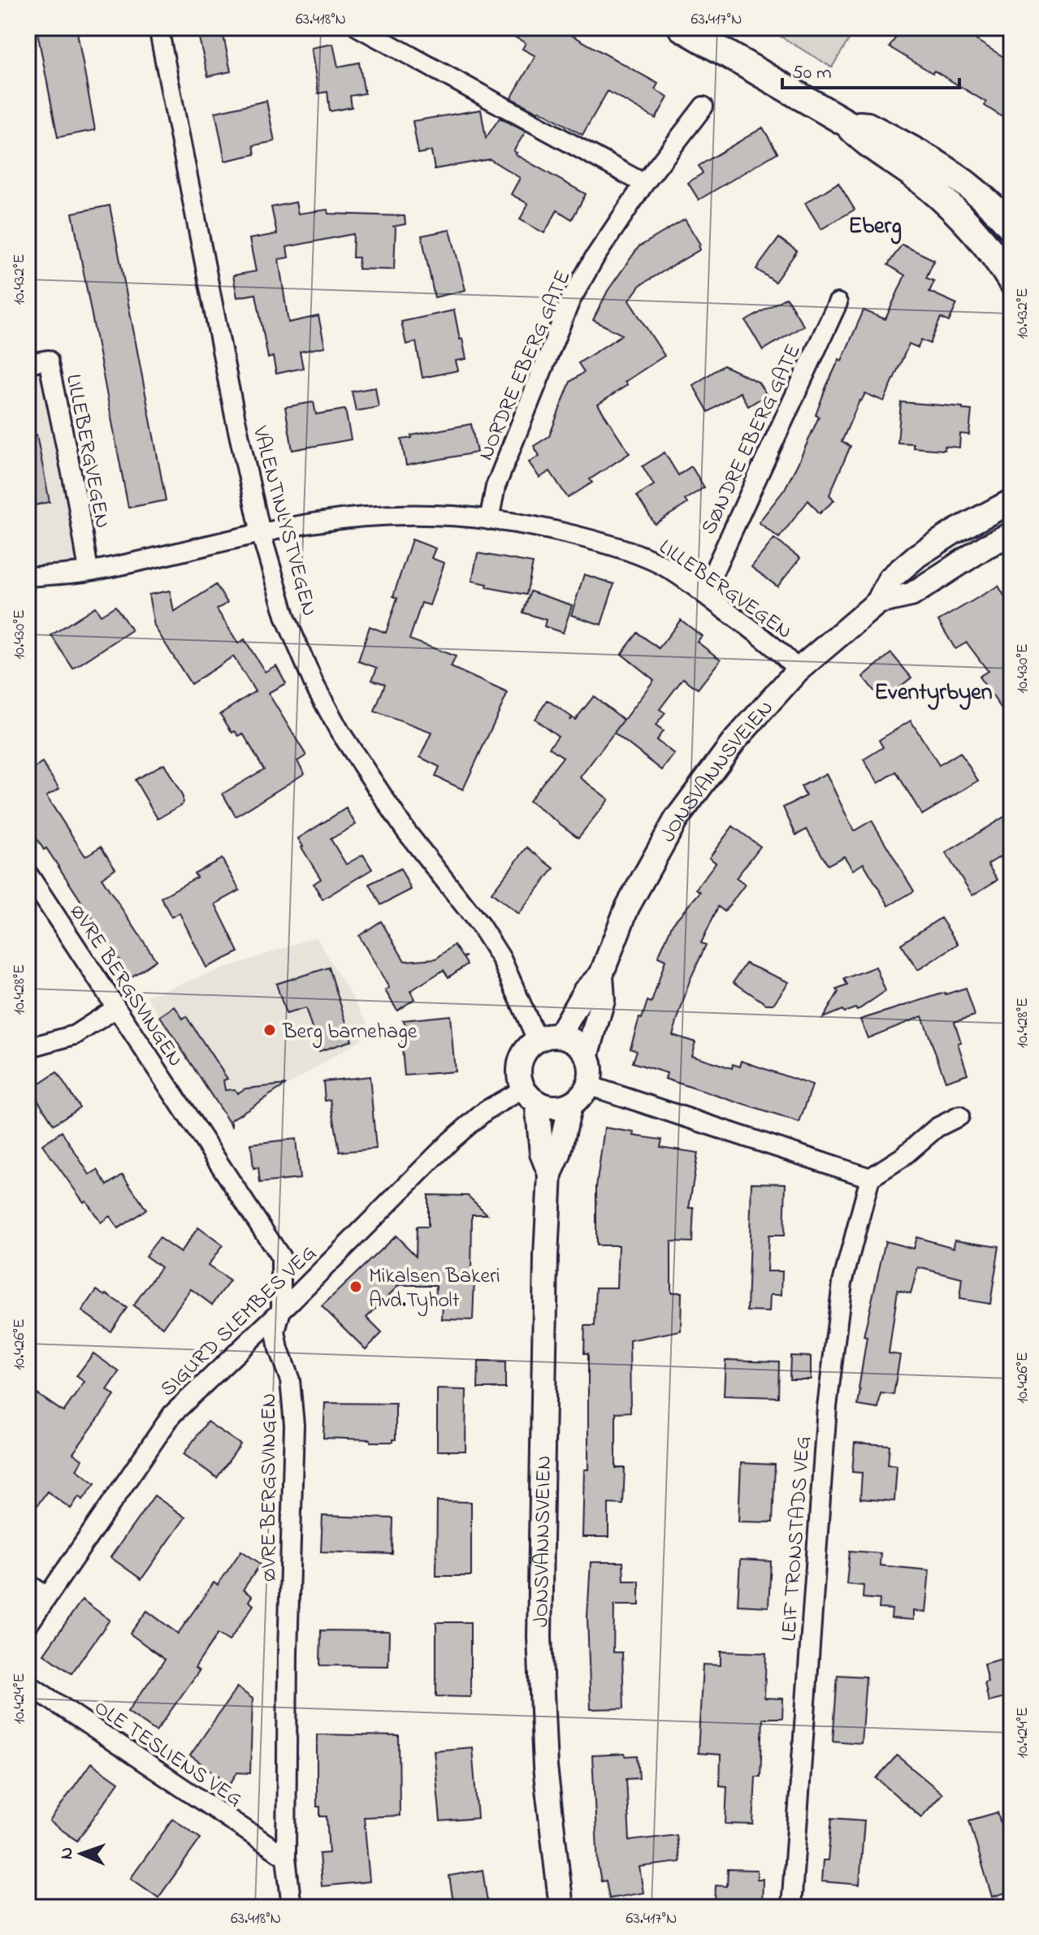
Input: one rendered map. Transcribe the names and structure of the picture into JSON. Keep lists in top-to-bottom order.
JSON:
{
  "streets": {
    "street": [
      "NORDRE EBERG GATE",
      "SØNDRE EBERG GATE",
      "LILLEBERGVEGEN",
      "VALENTINLYSTVEGEN",
      "JONSVANNSVEIEN",
      "ØVRE BERGSVINGEN",
      "SIGURD SLEMBES VEG",
      "LEIF TRONSTADS VEG",
      "OLE TESLIENS VEG"
    ]
  },
  "crossings": [
    ["NORDRE EBERG GATE", "LILLEBERGVEGEN"],
    ["SØNDRE EBERG GATE", "LILLEBERGVEGEN"],
    ["LILLEBERGVEGEN", "VALENTINLYSTVEGEN"],
    ["LILLEBERGVEGEN", "JONSVANNSVEIEN"],
    ["VALENTINLYSTVEGEN", "JONSVANNSVEIEN"],
    ["VALENTINLYSTVEGEN", "SIGURD SLEMBES VEG"],
    ["JONSVANNSVEIEN", "SIGURD SLEMBES VEG"],
    ["ØVRE BERGSVINGEN", "SIGURD SLEMBES VEG"],
    ["ØVRE BERGSVINGEN", "OLE TESLIENS VEG"]
  ],
  "districts": ["Eberg", "Eventyrbyen"],
  "places": ["Berg barnehage", "Mikalsen Bakeri Avd.Tyholt"],
  "scale_bar": "50 m",
  "north": "left",
  "coordinates": [
    "63.418°N",
    "63.417°N",
    "10.432°E",
    "10.430°E",
    "10.428°E",
    "10.426°E",
    "10.424°E"
  ]
}
